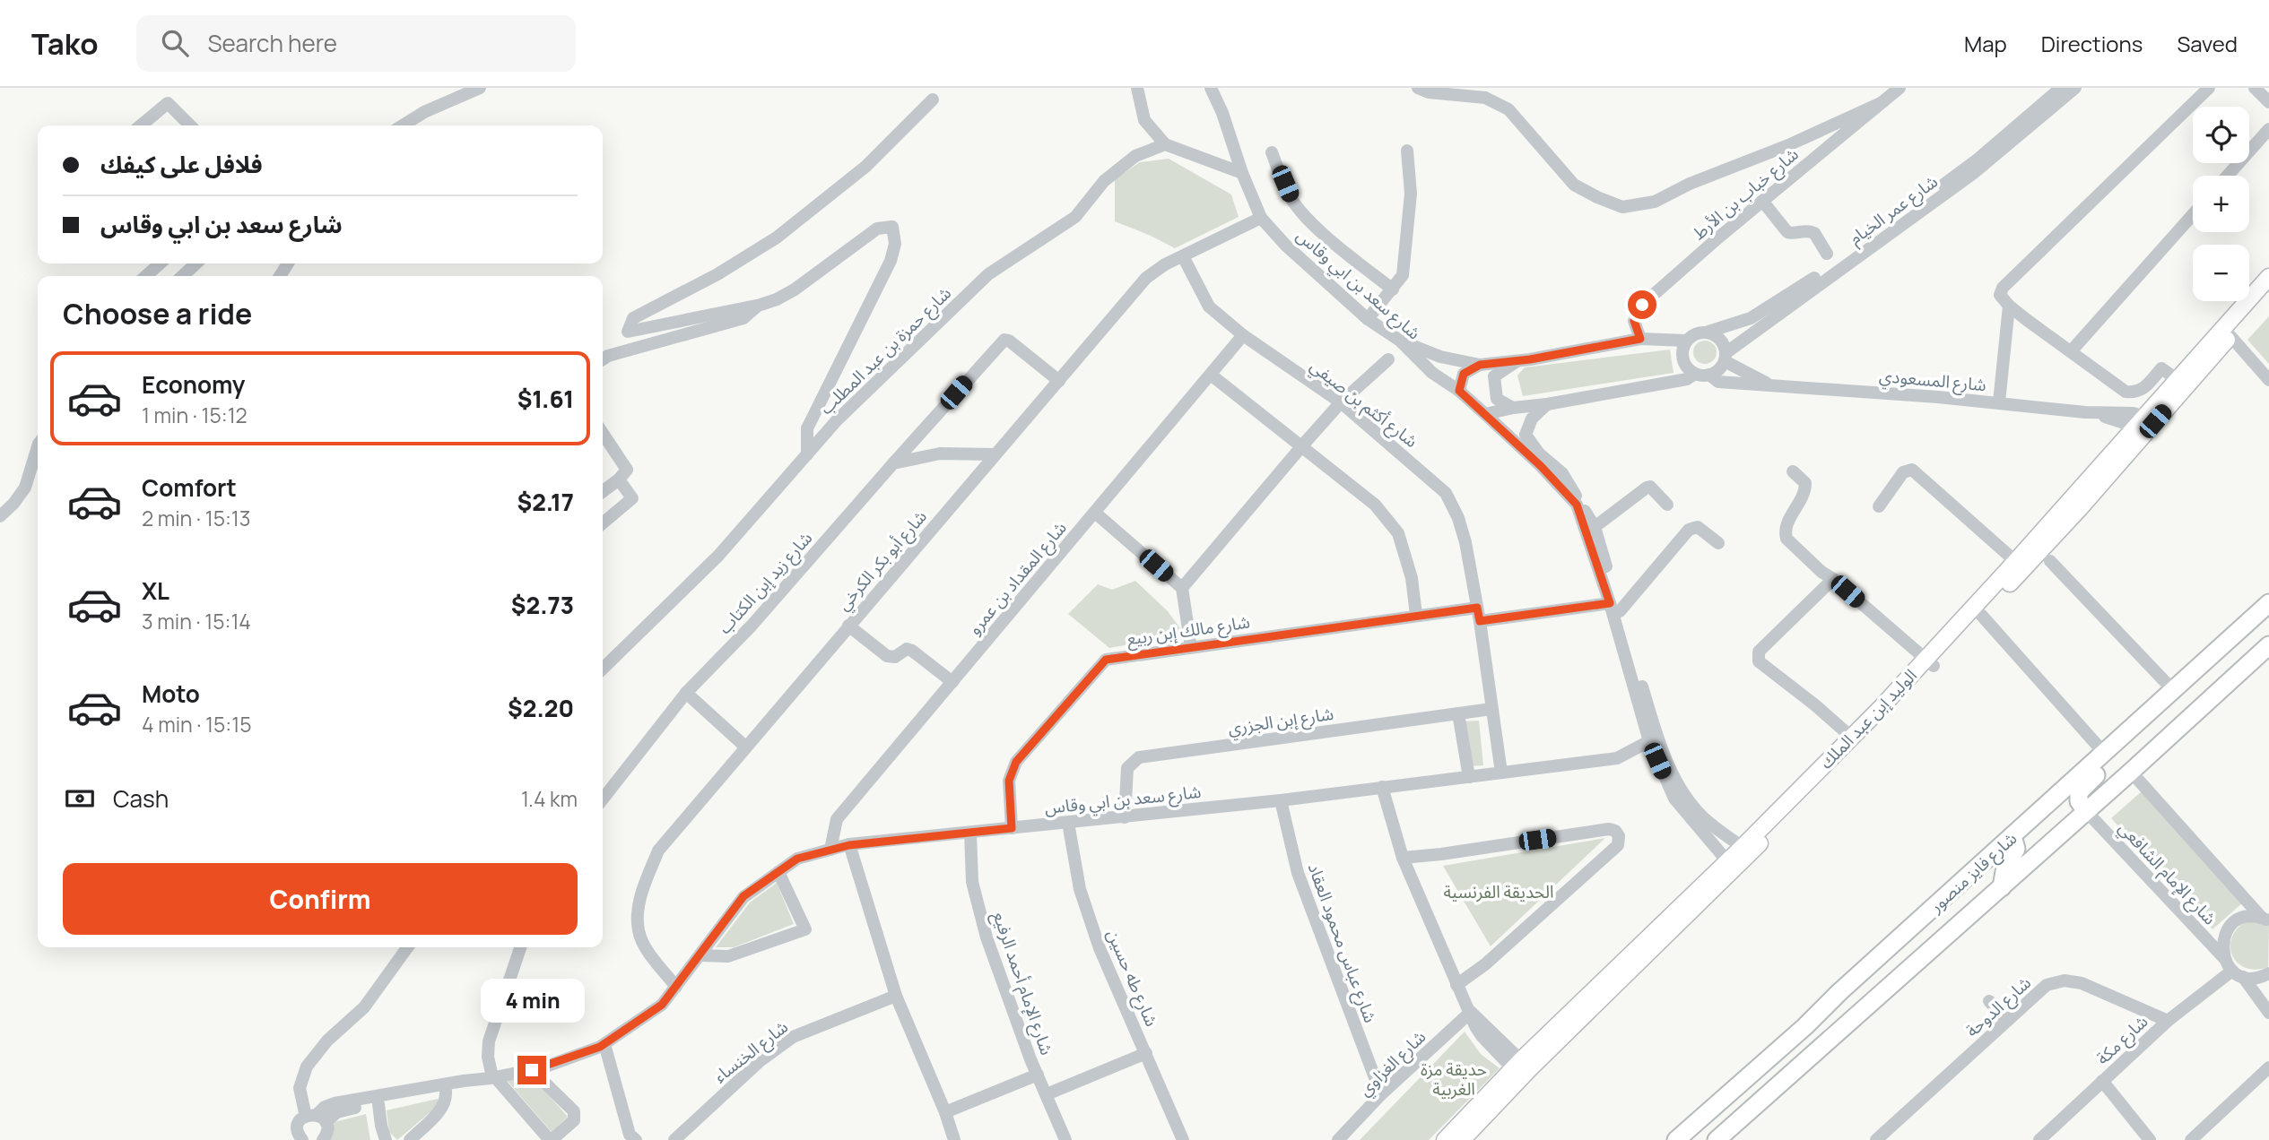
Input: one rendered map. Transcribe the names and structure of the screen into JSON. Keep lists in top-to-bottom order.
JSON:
{
  "streets": {
    "highway": ["شارع فايز منصور"],
    "main road": ["الوليد إبن عبد الملك"],
    "street": [
      "شارع خباب بن الأرط",
      "شارع عمر الخيام",
      "شارع سعد بن ابي وقاس",
      "شارع حمزة بن عبد المطلب",
      "شارع المسعودي",
      "شارع أكثم بن صيفي",
      "شارع أبو بكر الكرخي",
      "شارع المقداد بن عمرو",
      "شارع زيد إبن الكتاب",
      "شارع مالك إبن ربيع",
      "شارع إبن الجزري",
      "شارع الإمام الشافعي",
      "شارع عباس محمود العقاد",
      "شارع طه حسين",
      "شارع الإمام أحمد الرفيع",
      "شارع الدوحة",
      "شارع مكة",
      "شارع الخنساء",
      "شارع الغزاوي"
    ]
  },
  "crossings": [
    ["شارع عمر الخيام", "شارع المسعودي"],
    ["شارع سعد بن ابي وقاس", "شارع أكثم بن صيفي"],
    ["شارع سعد بن ابي وقاس", "شارع أبو بكر الكرخي"],
    ["شارع سعد بن ابي وقاس", "شارع المقداد بن عمرو"],
    ["شارع سعد بن ابي وقاس", "شارع مالك إبن ربيع"],
    ["شارع سعد بن ابي وقاس", "الوليد إبن عبد الملك"],
    ["شارع سعد بن ابي وقاس", "شارع إبن الجزري"],
    ["شارع سعد بن ابي وقاس", "شارع عباس محمود العقاد"],
    ["شارع سعد بن ابي وقاس", "شارع طه حسين"],
    ["شارع سعد بن ابي وقاس", "شارع الإمام أحمد الرفيع"],
    ["شارع المسعودي", "الوليد إبن عبد الملك"],
    ["شارع أكثم بن صيفي", "شارع أبو بكر الكرخي"],
    ["شارع أكثم بن صيفي", "شارع المقداد بن عمرو"],
    ["شارع أكثم بن صيفي", "شارع مالك إبن ربيع"],
    ["شارع أكثم بن صيفي", "شارع إبن الجزري"],
    ["شارع أبو بكر الكرخي", "شارع زيد إبن الكتاب"],
    ["شارع فايز منصور", "شارع الإمام الشافعي"],
    ["شارع الإمام الشافعي", "شارع مكة"],
    ["شارع عباس محمود العقاد", "شارع الغزاوي"],
    ["شارع الدوحة", "شارع مكة"]
  ],
  "parks": ["الحديقة الفرنسية", "حديقة مزة الغربية"],
  "page": {
    "header": "Tako",
    "search": "Search here",
    "nav": ["Map", "Directions", "Saved"],
    "map_buttons": ["+", "−"],
    "banner": ["فلافل على كيفك", "شارع سعد بن ابي وقاس"],
    "heading": "Choose a ride",
    "list": [
      {
        "name": "Economy",
        "note": "1 min · 15:12",
        "value": "$1.61"
      },
      {
        "name": "Comfort",
        "note": "2 min · 15:13",
        "value": "$2.17"
      },
      {
        "name": "XL",
        "note": "3 min · 15:14",
        "value": "$2.73"
      },
      {
        "name": "Moto",
        "note": "4 min · 15:15",
        "value": "$2.20"
      }
    ],
    "pay": ["Cash", "1.4 km"],
    "buttons": "Confirm",
    "bubble": "4 min"
  }
}
